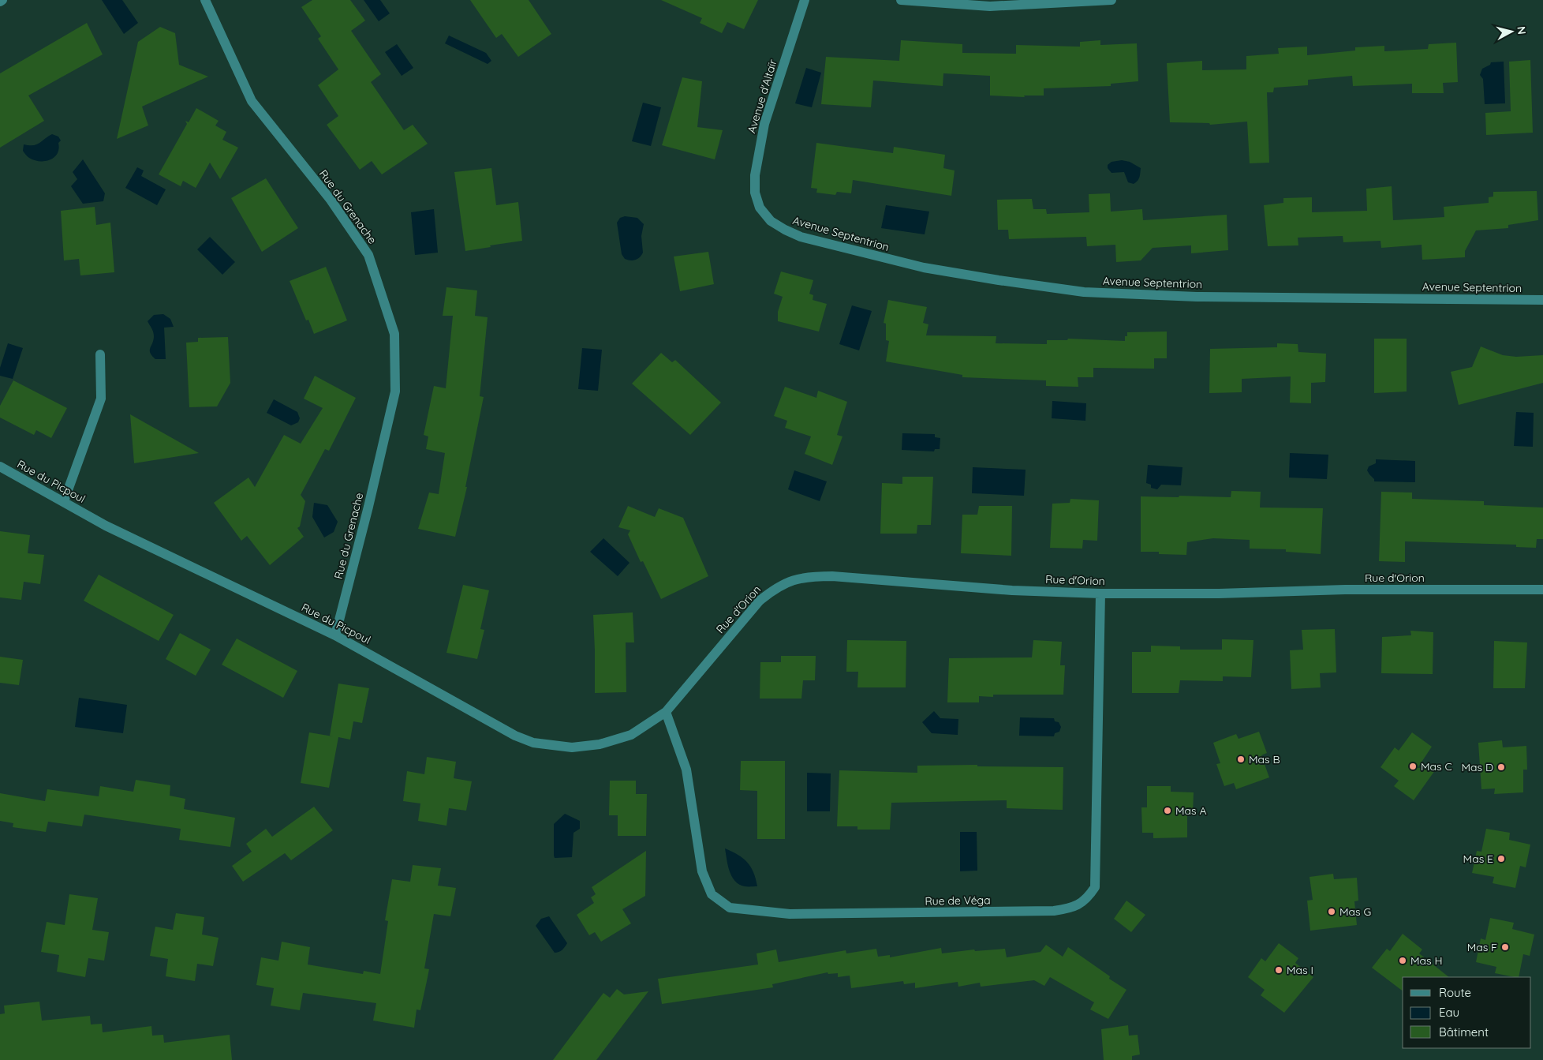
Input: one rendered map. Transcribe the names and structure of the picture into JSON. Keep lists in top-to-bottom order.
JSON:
{
  "streets": {
    "street": [
      "Avenue d'Altaïr",
      "Rue du Grenache",
      "Avenue Septentrion",
      "Rue du Picpoul",
      "Rue d'Orion",
      "Rue de Véga"
    ]
  },
  "crossings": [
    ["Avenue d'Altaïr", "Avenue Septentrion"],
    ["Rue du Grenache", "Rue du Picpoul"],
    ["Rue du Picpoul", "Rue d'Orion"],
    ["Rue du Picpoul", "Rue de Véga"],
    ["Rue d'Orion", "Rue de Véga"]
  ],
  "places": [
    "Mas B",
    "Mas C",
    "Mas D",
    "Mas A",
    "Mas E",
    "Mas G",
    "Mas F",
    "Mas H",
    "Mas I"
  ],
  "legend": ["Route", "Eau", "Bâtiment"],
  "north": "right"
}
